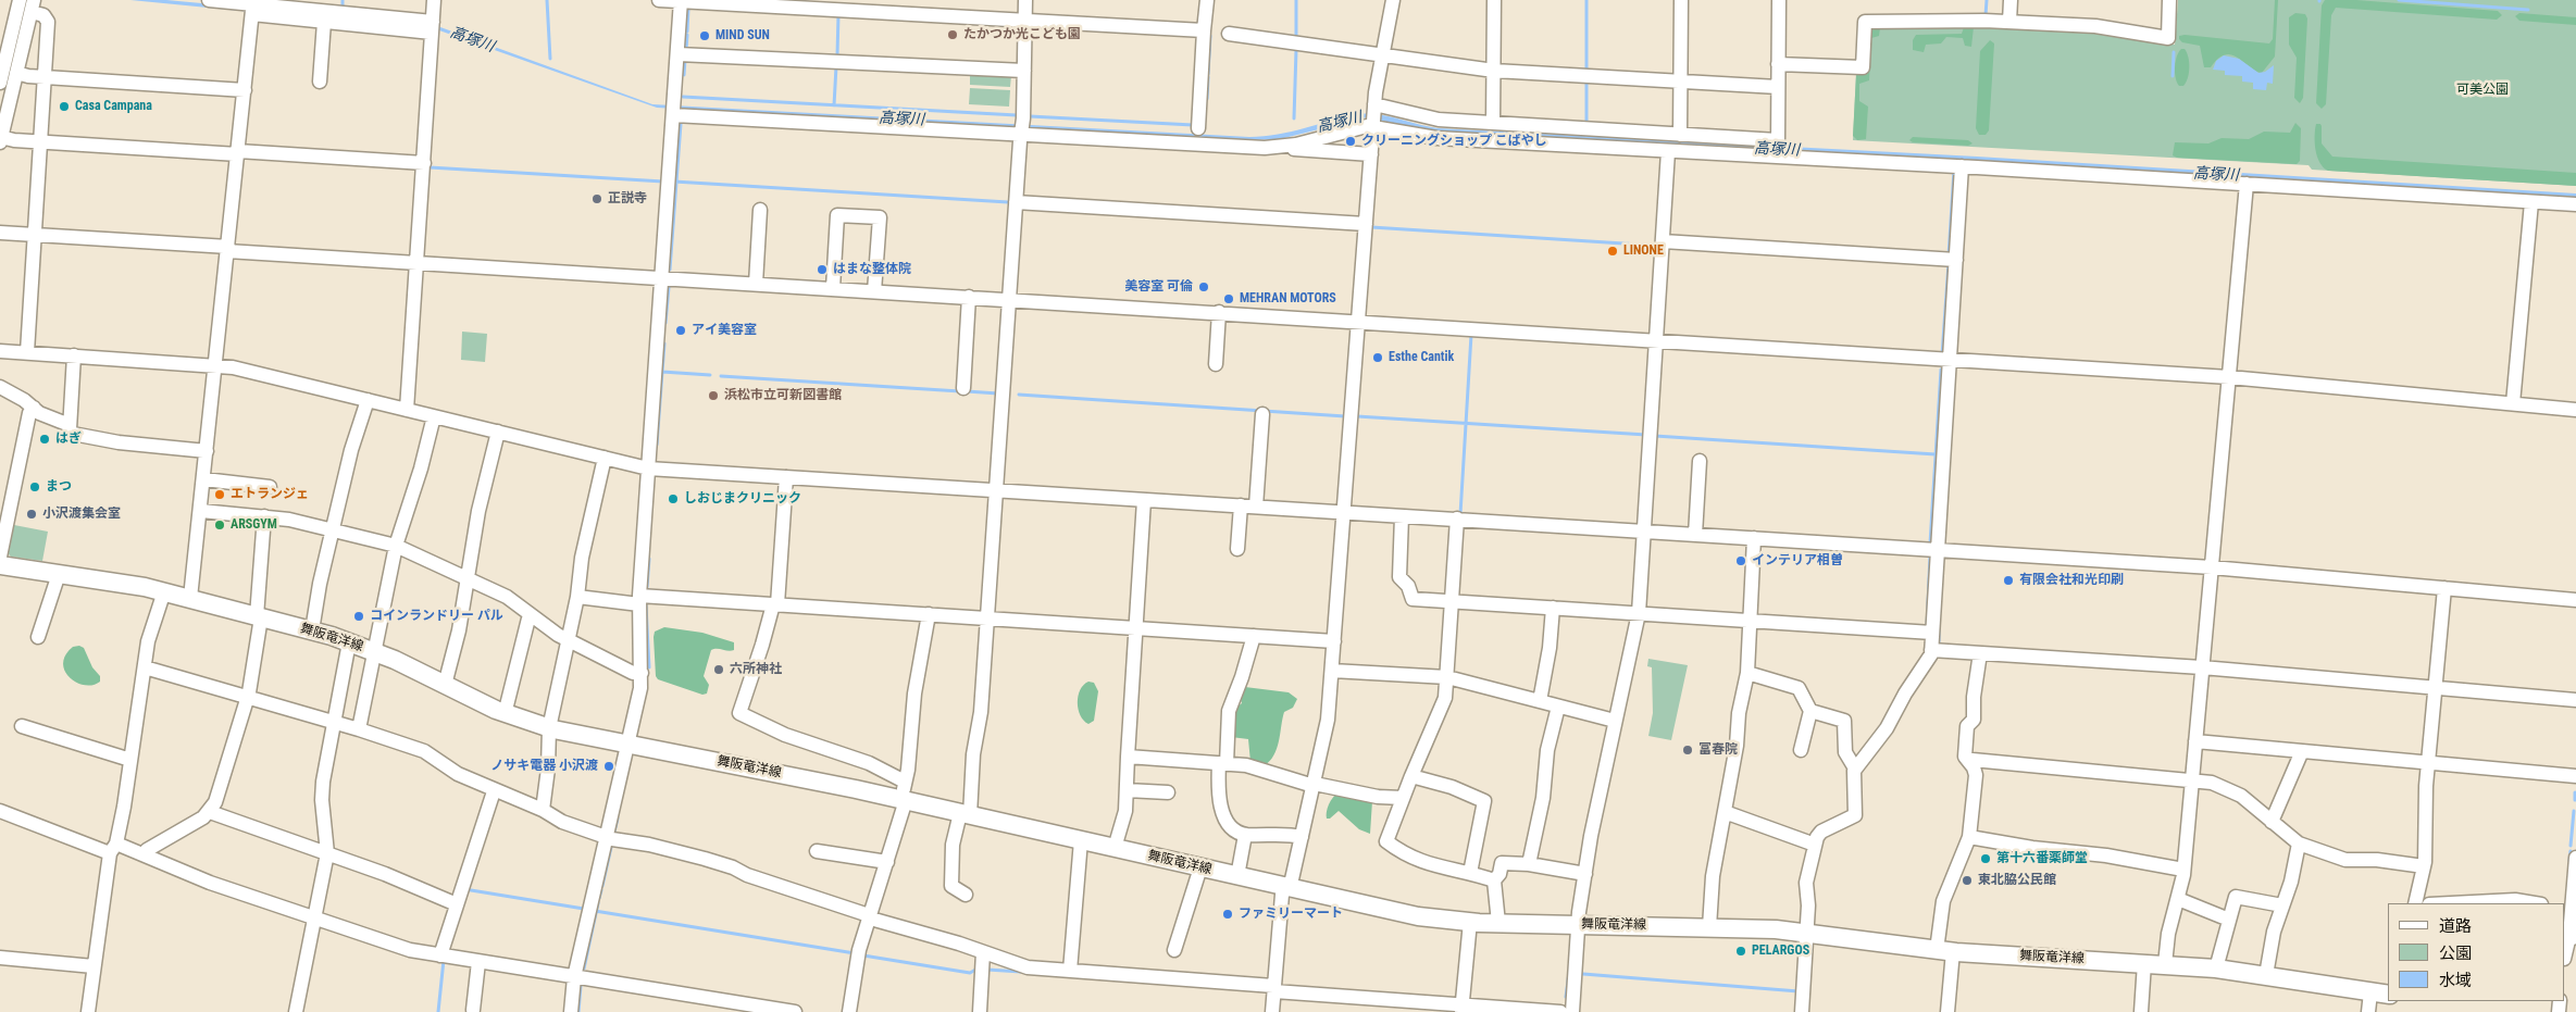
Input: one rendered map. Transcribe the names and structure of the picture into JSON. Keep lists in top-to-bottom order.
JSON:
{
  "streets": {
    "main road": ["舞阪竜洋線"]
  },
  "water": ["高塚川"],
  "parks": ["可美公園"],
  "places": [
    "たかつか光こども園",
    "MIND SUN",
    "Casa Campana",
    "クリーニングショップ こばやし",
    "正説寺",
    "LINONE",
    "はまな整体院",
    "美容室 可倫",
    "MEHRAN MOTORS",
    "アイ美容室",
    "Esthe Cantik",
    "浜松市立可新図書館",
    "はぎ",
    "まつ",
    "エトランジェ",
    "しおじまクリニック",
    "小沢渡集会室",
    "ARSGYM",
    "インテリア相曽",
    "有限会社和光印刷",
    "コインランドリー パル",
    "六所神社",
    "冨春院",
    "ノサキ電器 小沢渡",
    "第十六番薬師堂",
    "東北脇公民館",
    "ファミリーマート",
    "PELARGOS"
  ],
  "legend": ["道路", "公園", "水域"]
}
